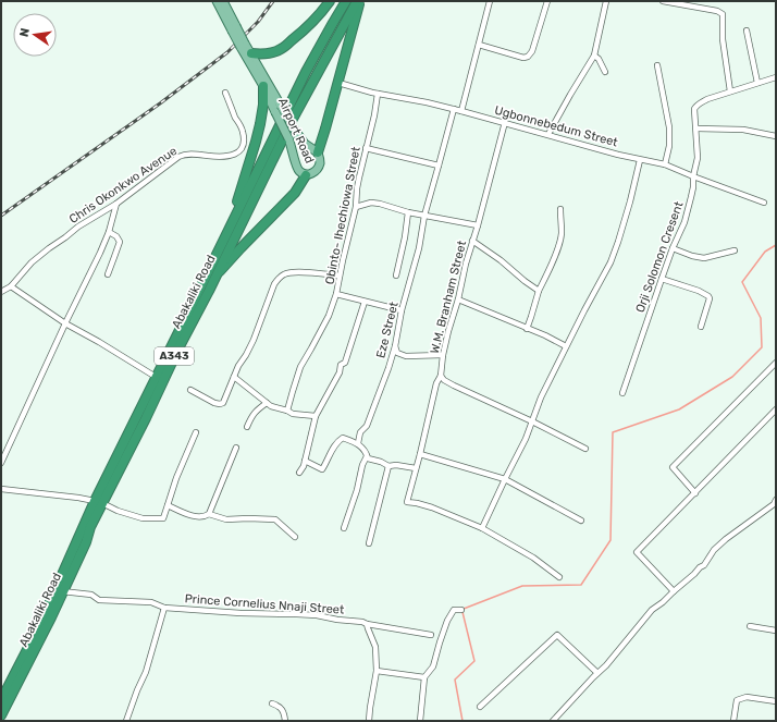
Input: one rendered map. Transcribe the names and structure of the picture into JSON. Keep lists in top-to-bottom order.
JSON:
{
  "streets": {
    "highway": ["Abakaliki Road", "A343"],
    "main road": ["Airport Road"],
    "street": [
      "Ugbonnebedum Street",
      "Chris Okonkwo Avenue",
      "Obinto- Ihechiowa Street",
      "Orji Solomon Cresent",
      "W.M. Branham Street",
      "Eze Street",
      "Prince Cornelius Nnaji Street"
    ]
  },
  "crossings": [
    ["Ugbonnebedum Street", "Obinto- Ihechiowa Street"],
    ["Ugbonnebedum Street", "Orji Solomon Cresent"],
    ["Ugbonnebedum Street", "W.M. Branham Street"],
    ["Ugbonnebedum Street", "Eze Street"],
    ["Abakaliki Road", "Prince Cornelius Nnaji Street"]
  ],
  "north": "left"
}
